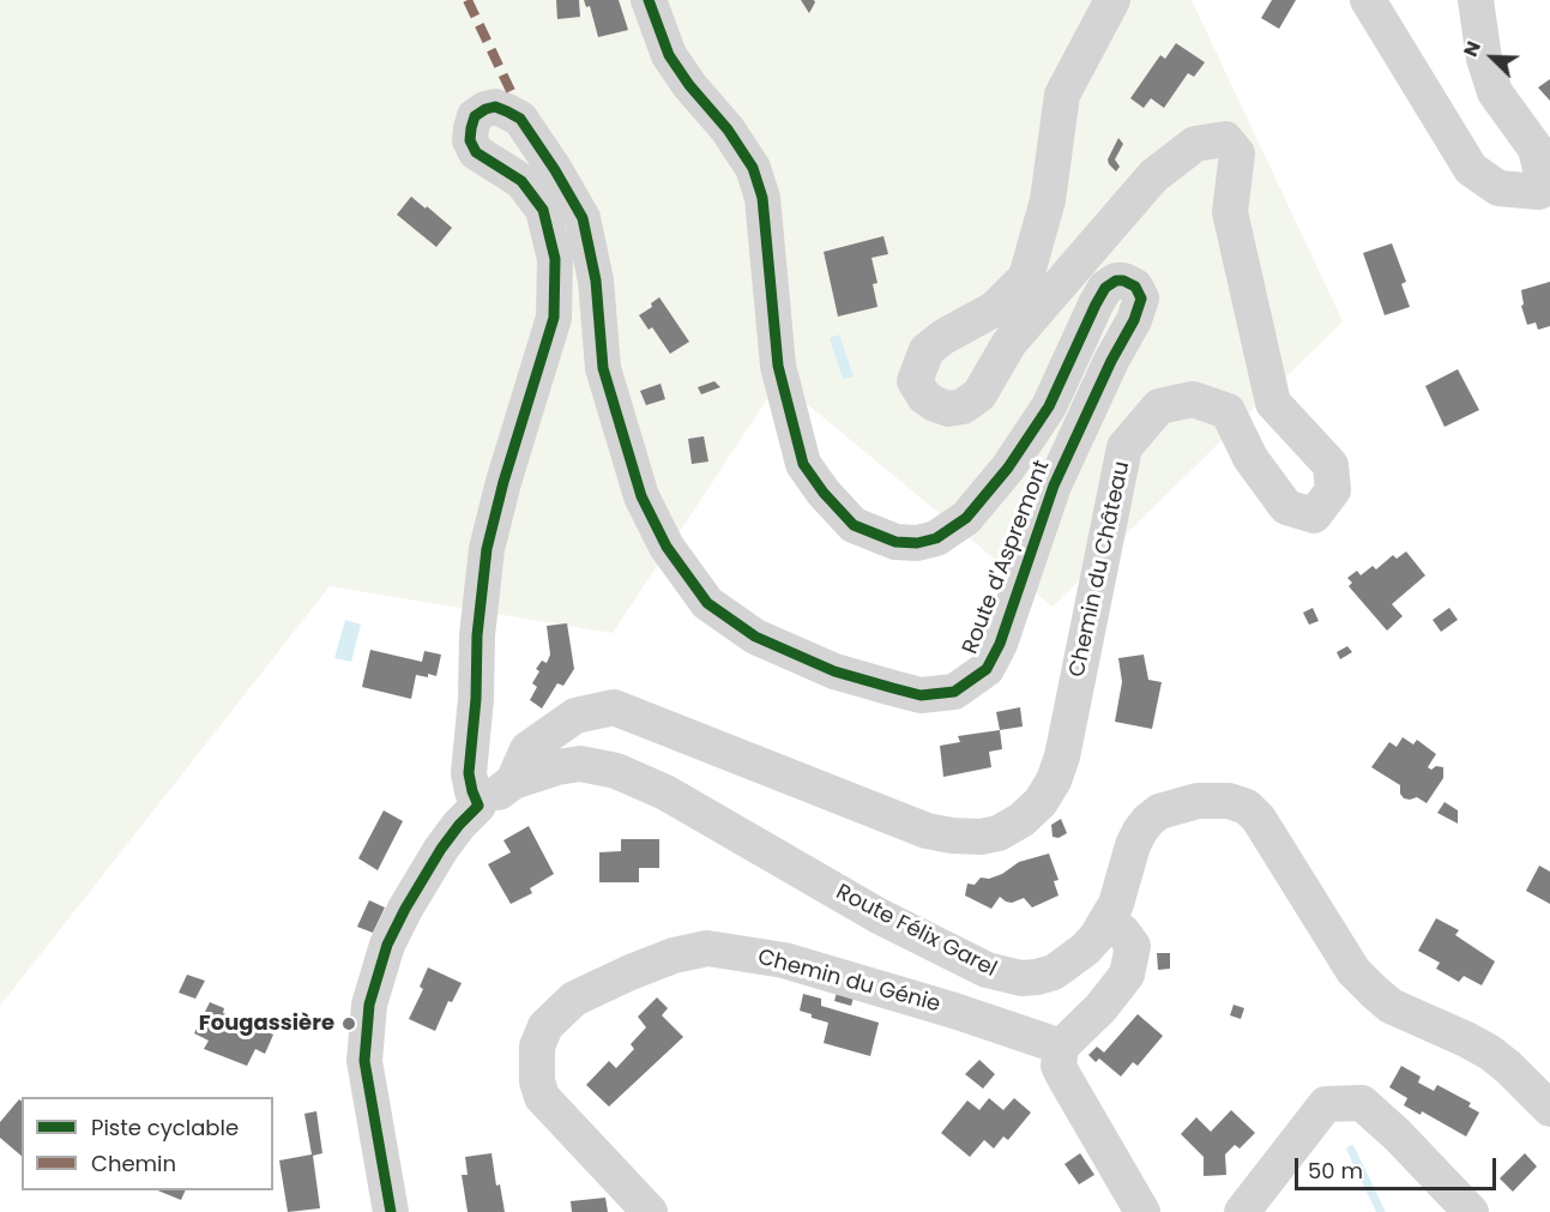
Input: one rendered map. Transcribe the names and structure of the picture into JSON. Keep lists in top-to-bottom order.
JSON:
{
  "streets": {
    "street": [
      "Route d'Aspremont",
      "Chemin du Château",
      "Route Félix Garel",
      "Chemin du Génie"
    ]
  },
  "crossings": [
    ["Route d'Aspremont", "Route Félix Garel"],
    ["Chemin du Château", "Route Félix Garel"]
  ],
  "places": ["Fougassière"],
  "legend": ["Piste cyclable", "Chemin"],
  "scale_bar": "50 m",
  "north": "top left"
}
